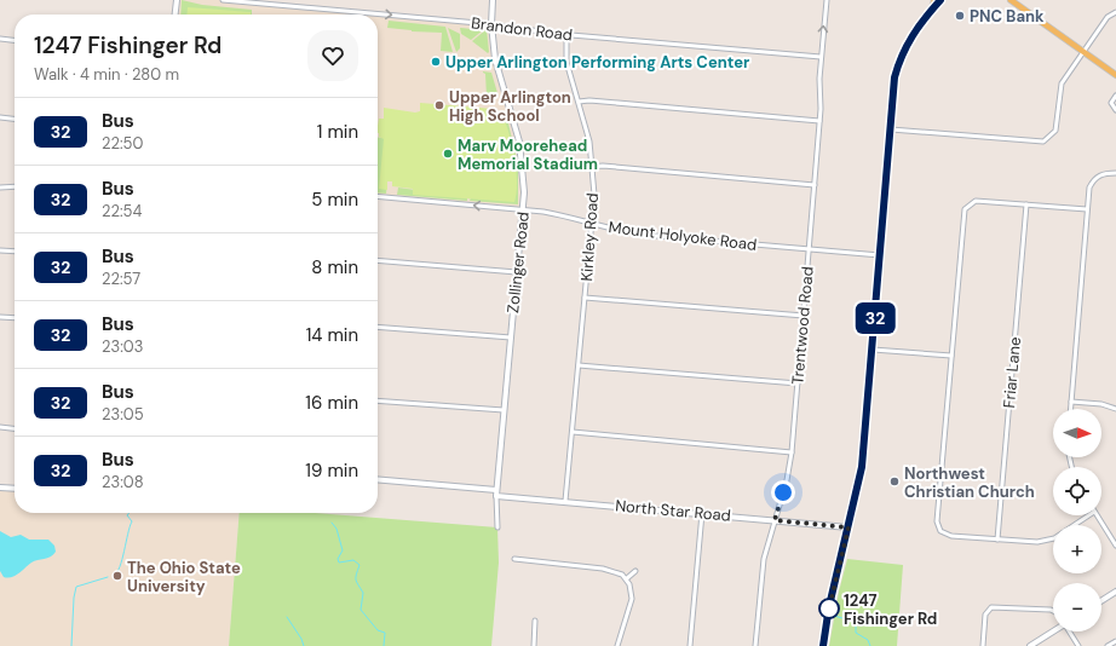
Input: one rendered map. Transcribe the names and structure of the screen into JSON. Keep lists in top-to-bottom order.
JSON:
{
  "streets": {
    "street": [
      "Brandon Road",
      "Mount Holyoke Road",
      "Kirkley Road",
      "Zollinger Road",
      "Trentwood Road",
      "Friar Lane",
      "North Star Road"
    ]
  },
  "crossings": [
    ["Brandon Road", "Kirkley Road"],
    ["Brandon Road", "Zollinger Road"],
    ["Brandon Road", "Trentwood Road"],
    ["Mount Holyoke Road", "Kirkley Road"],
    ["Mount Holyoke Road", "Zollinger Road"],
    ["Mount Holyoke Road", "Trentwood Road"],
    ["Kirkley Road", "North Star Road"],
    ["Zollinger Road", "North Star Road"],
    ["Trentwood Road", "North Star Road"]
  ],
  "one_way": ["Brandon Road"],
  "places": [
    "PNC Bank",
    "Upper Arlington Performing Arts Center",
    "Upper Arlington High School",
    "Marv Moorehead Memorial Stadium",
    "Northwest Christian Church",
    "The Ohio State University",
    "1247 Fishinger Rd"
  ],
  "lines": ["bus line 32"],
  "north": "right",
  "page": {
    "on_map": "32",
    "heading": ["1247 Fishinger Rd", "Walk · 4 min · 280 m"],
    "list": [
      {
        "mark": "32",
        "name": "Bus",
        "note": "22:50",
        "value": "1 min"
      },
      {
        "mark": "32",
        "name": "Bus",
        "note": "22:54",
        "value": "5 min"
      },
      {
        "mark": "32",
        "name": "Bus",
        "note": "22:57",
        "value": "8 min"
      },
      {
        "mark": "32",
        "name": "Bus",
        "note": "23:03",
        "value": "14 min"
      },
      {
        "mark": "32",
        "name": "Bus",
        "note": "23:05",
        "value": "16 min"
      },
      {
        "mark": "32",
        "name": "Bus",
        "note": "23:08",
        "value": "19 min"
      }
    ],
    "map_buttons": ["+", "−"]
  }
}
